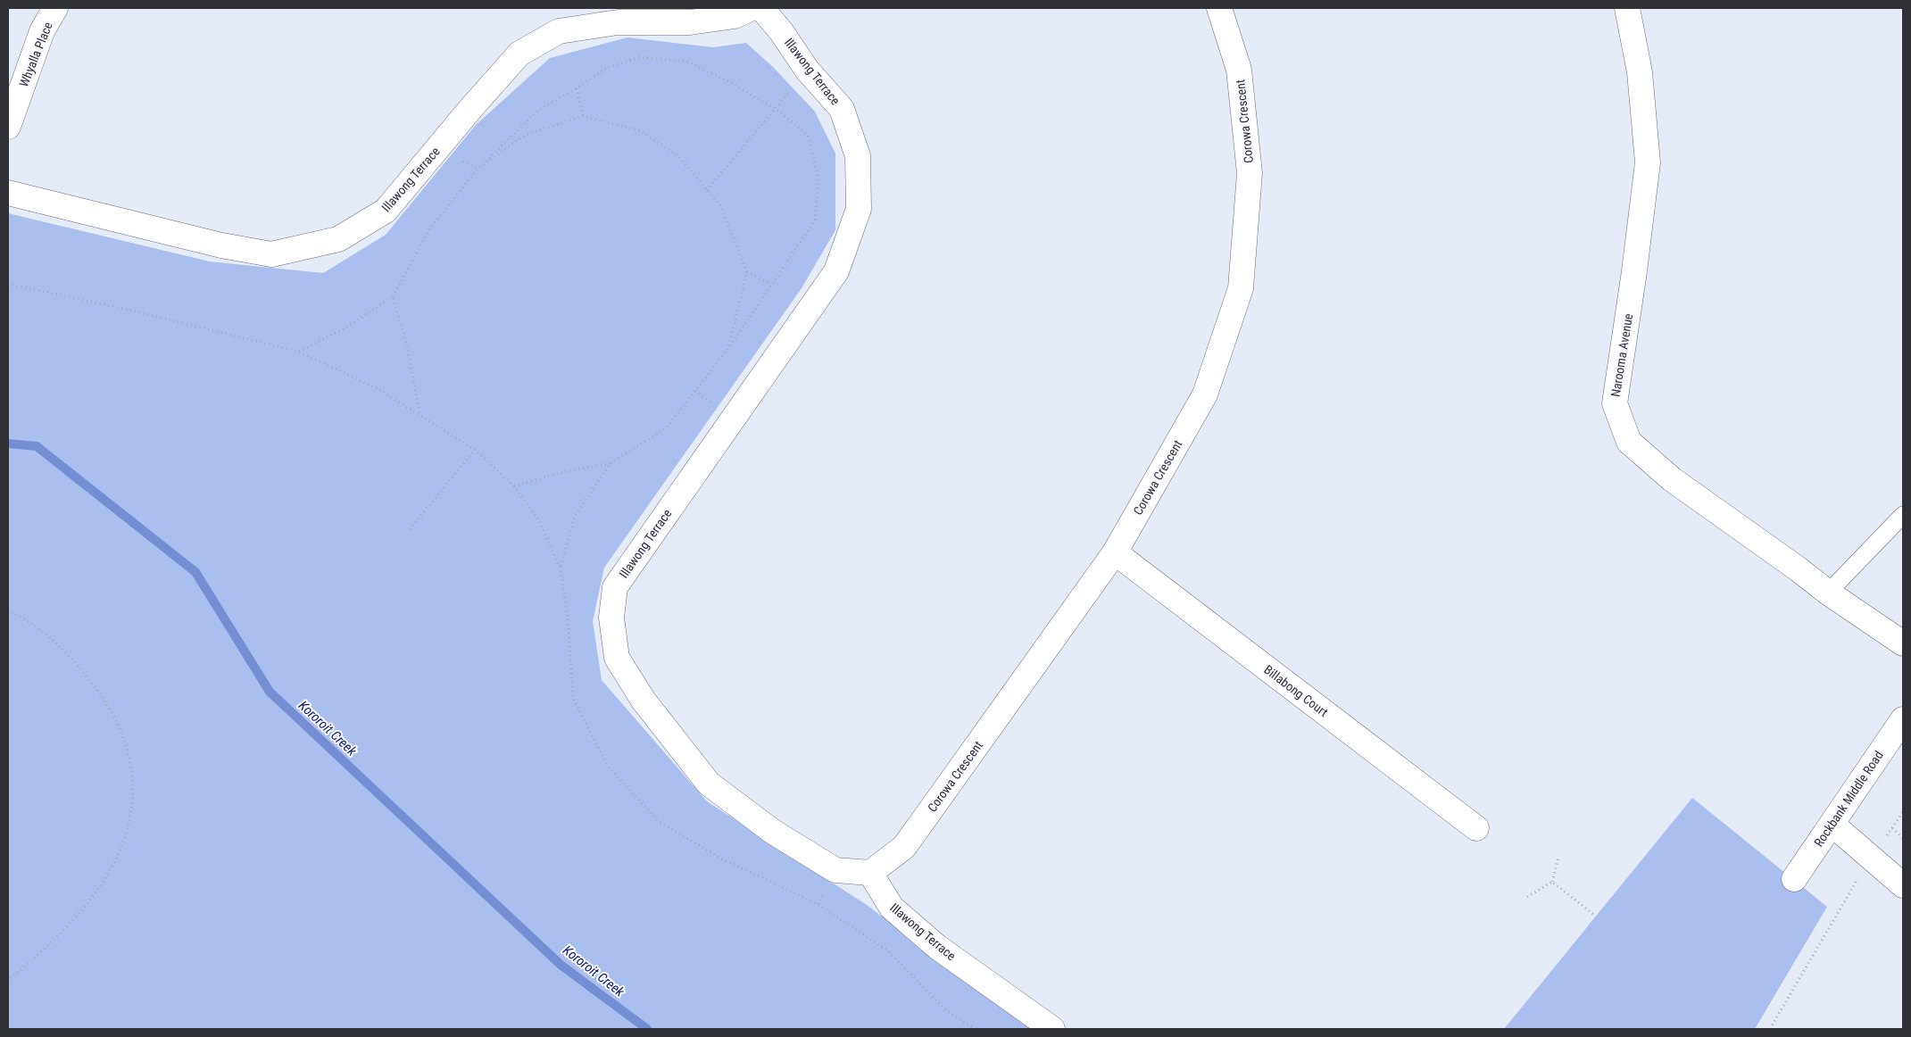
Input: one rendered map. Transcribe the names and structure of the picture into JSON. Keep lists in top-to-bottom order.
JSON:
{
  "streets": {
    "street": [
      "Whyalla Place",
      "Illawong Terrace",
      "Corowa Crescent",
      "Narooma Avenue",
      "Billabong Court",
      "Rockbank Middle Road"
    ]
  },
  "crossings": [
    ["Illawong Terrace", "Corowa Crescent"],
    ["Corowa Crescent", "Billabong Court"]
  ],
  "water": ["Kororoit Creek"]
}
